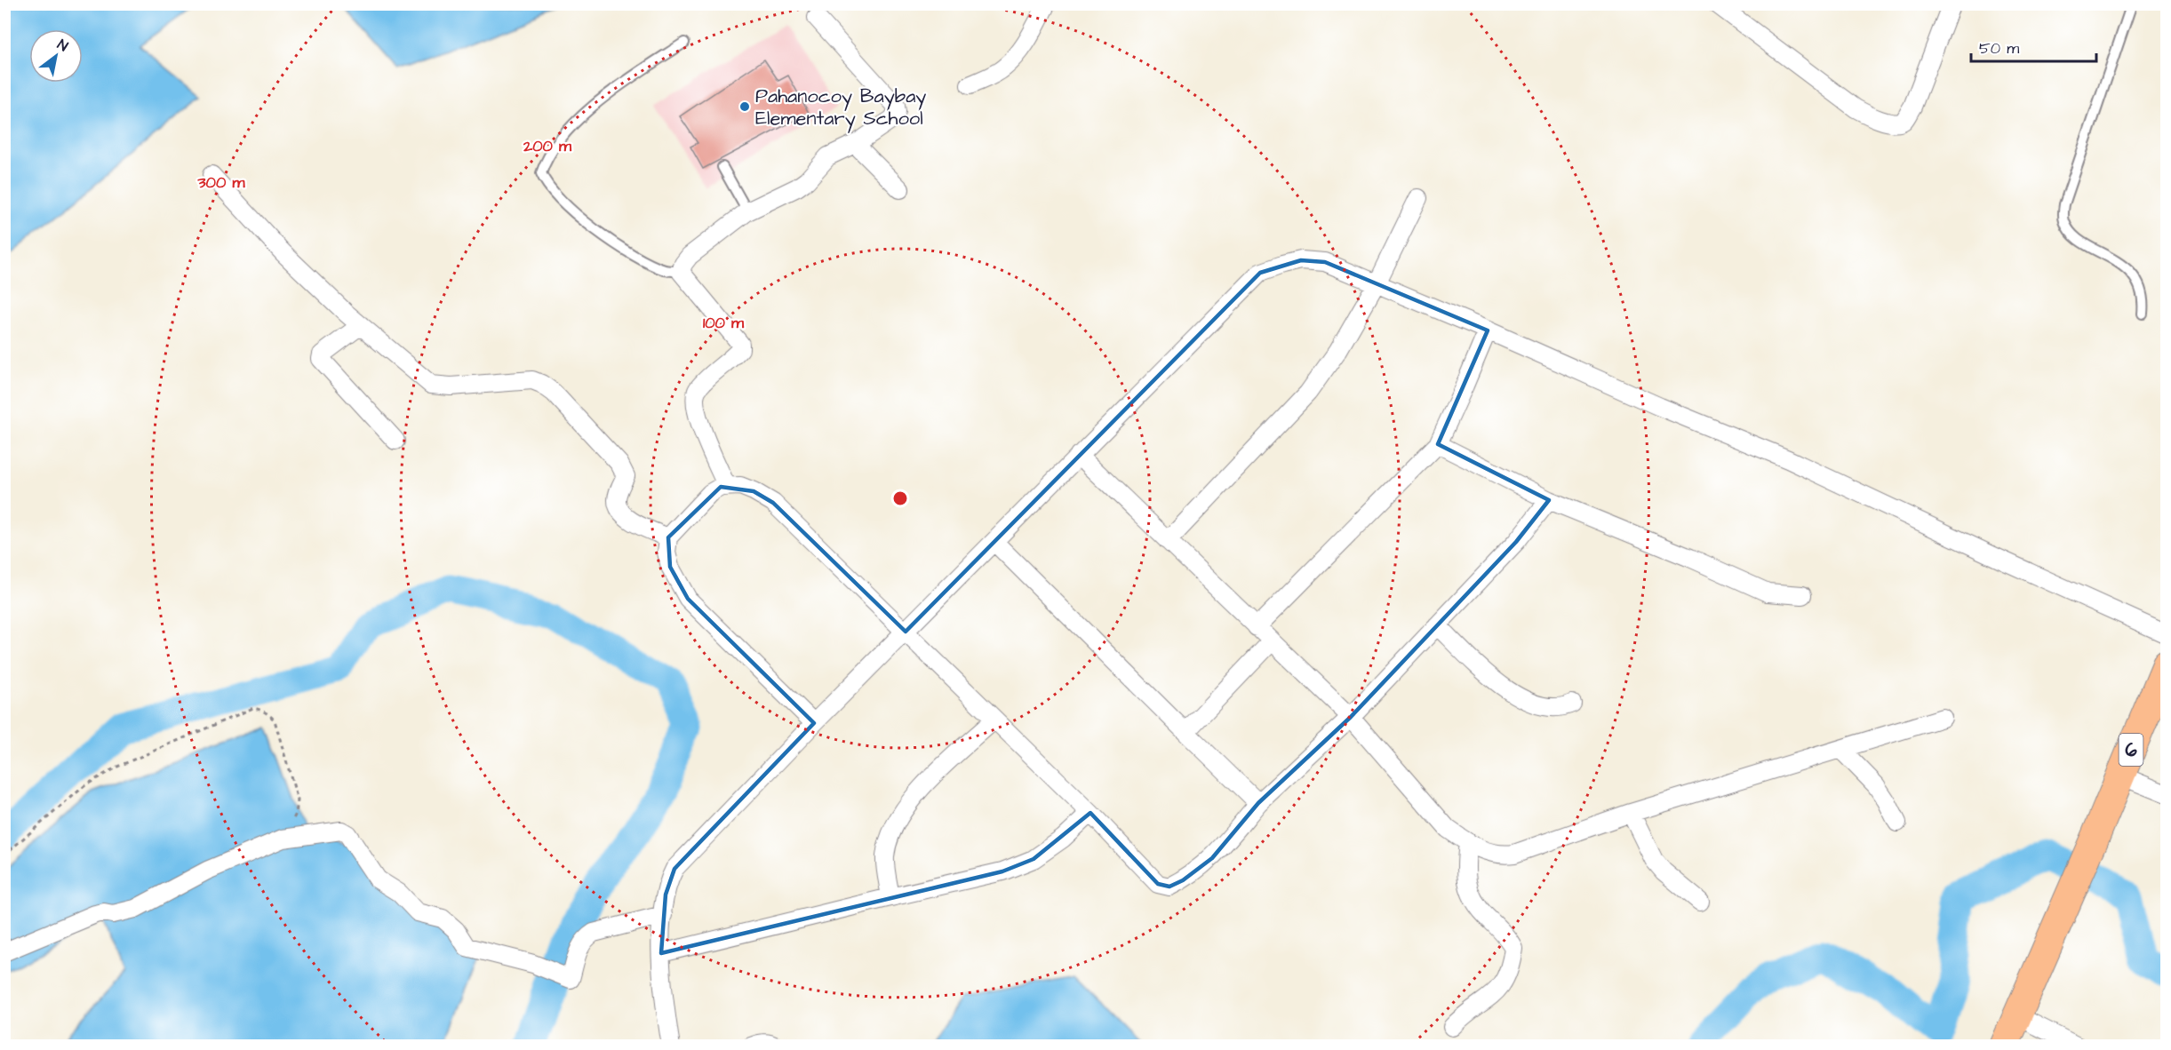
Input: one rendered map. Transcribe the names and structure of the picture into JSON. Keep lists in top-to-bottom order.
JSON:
{
  "streets": {
    "main road": ["6"]
  },
  "places": ["Pahanocoy Baybay Elementary School"],
  "scale_bar": "50 m",
  "north": "top right",
  "rings": ["200 m", "300 m", "100 m"]
}
